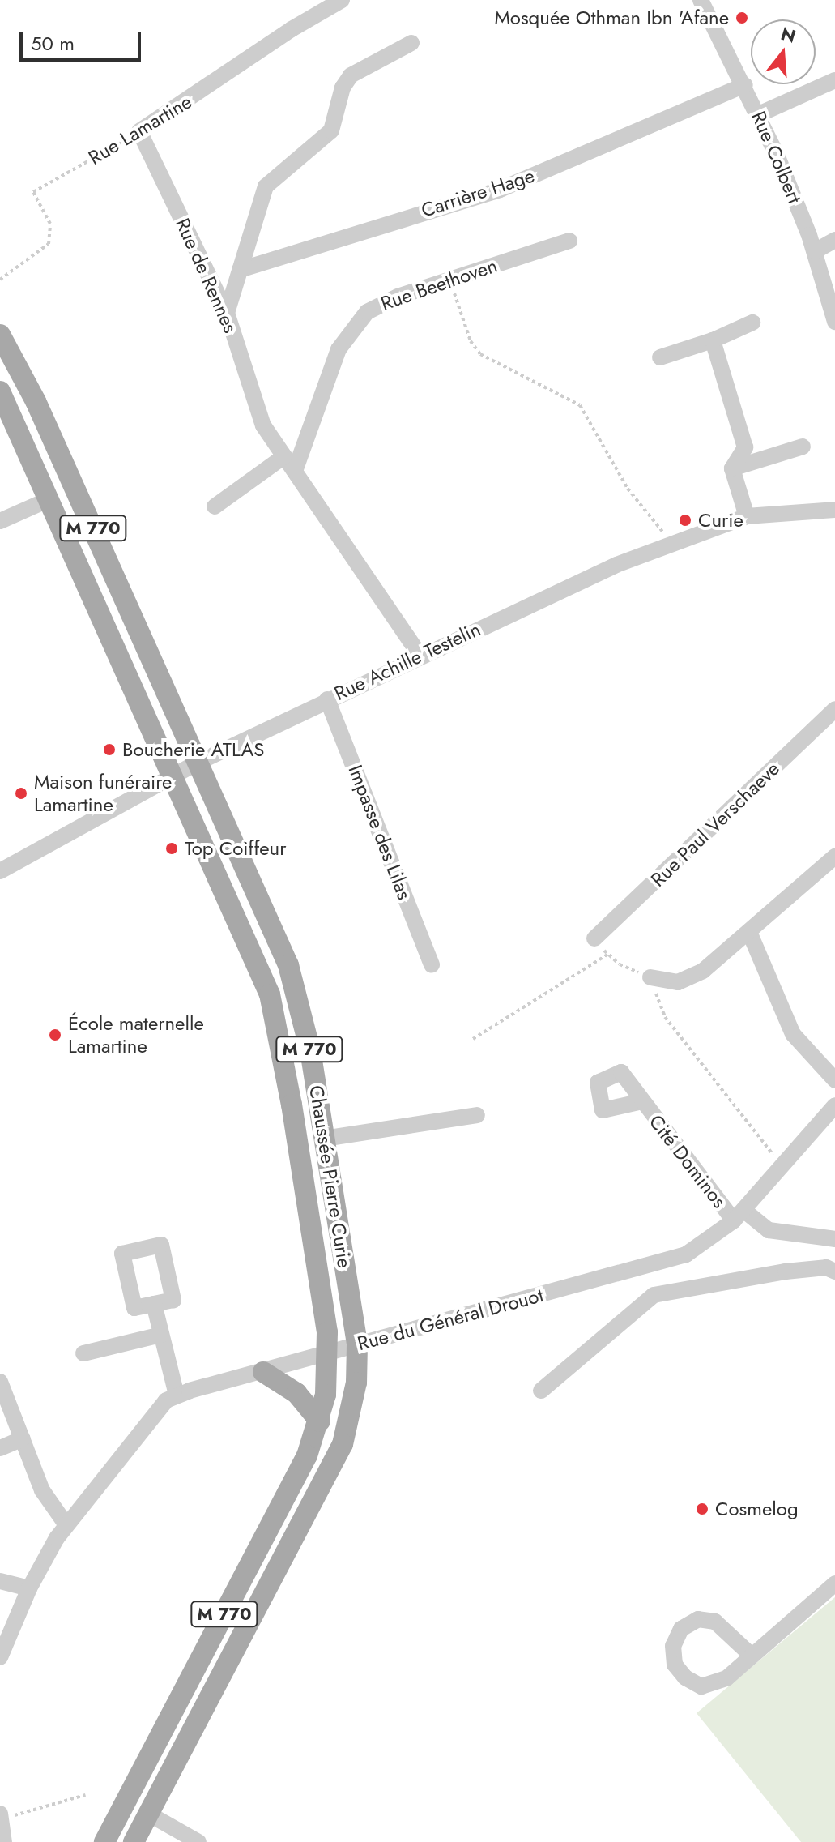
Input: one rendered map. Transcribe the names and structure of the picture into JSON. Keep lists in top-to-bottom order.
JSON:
{
  "streets": {
    "main road": ["M 770", "Chaussée Pierre Curie"],
    "street": [
      "Rue Lamartine",
      "Rue Colbert",
      "Carrière Hage",
      "Rue de Rennes",
      "Rue Beethoven",
      "Rue Achille Testelin",
      "Rue Paul Verschaeve",
      "Impasse des Lilas",
      "Cité Dominos",
      "Rue du Général Drouot"
    ]
  },
  "crossings": [
    ["Rue Lamartine", "Rue de Rennes"],
    ["Rue Colbert", "Carrière Hage"],
    ["Rue de Rennes", "Rue Beethoven"],
    ["Rue de Rennes", "Rue Achille Testelin"],
    ["M 770", "Chaussée Pierre Curie"],
    ["M 770", "Rue du Général Drouot"],
    ["Rue Achille Testelin", "Impasse des Lilas"],
    ["Rue Achille Testelin", "Chaussée Pierre Curie"],
    ["Cité Dominos", "Rue du Général Drouot"],
    ["Chaussée Pierre Curie", "Rue du Général Drouot"]
  ],
  "places": [
    "Mosquée Othman Ibn 'Afane",
    "Curie",
    "Boucherie ATLAS",
    "Maison funéraire Lamartine",
    "Top Coiffeur",
    "École maternelle Lamartine",
    "Cosmelog"
  ],
  "scale_bar": "50 m",
  "north": "top"
}
